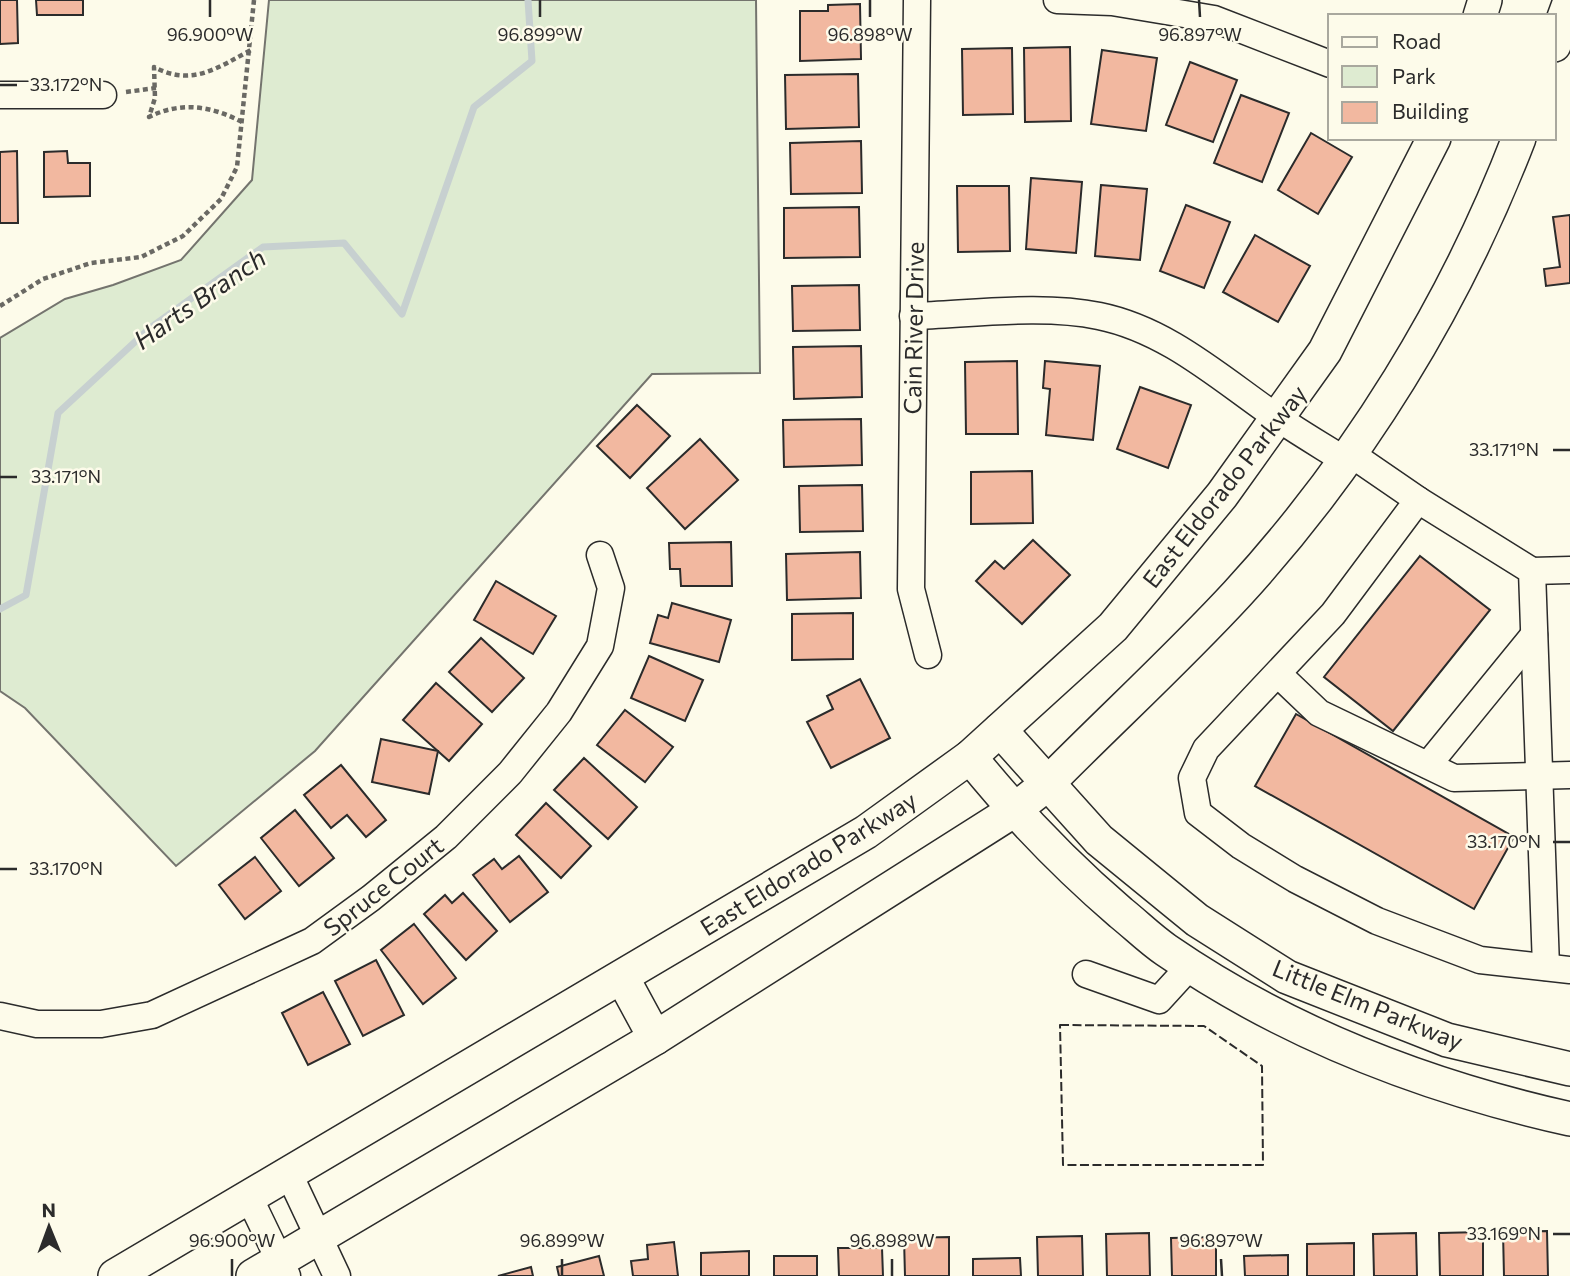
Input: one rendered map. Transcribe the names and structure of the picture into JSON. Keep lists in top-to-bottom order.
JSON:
{
  "streets": {
    "main road": ["East Eldorado Parkway", "Little Elm Parkway"],
    "street": ["Cain River Drive", "Spruce Court"]
  },
  "crossings": [
    ["East Eldorado Parkway", "Little Elm Parkway"]
  ],
  "water": ["Harts Branch"],
  "legend": ["Road", "Park", "Building"],
  "north": "top",
  "coordinates": [
    "96.900°W",
    "96.899°W",
    "96.898°W",
    "96.897°W",
    "33.172°N",
    "33.171°N",
    "33.170°N",
    "33.169°N"
  ]
}
